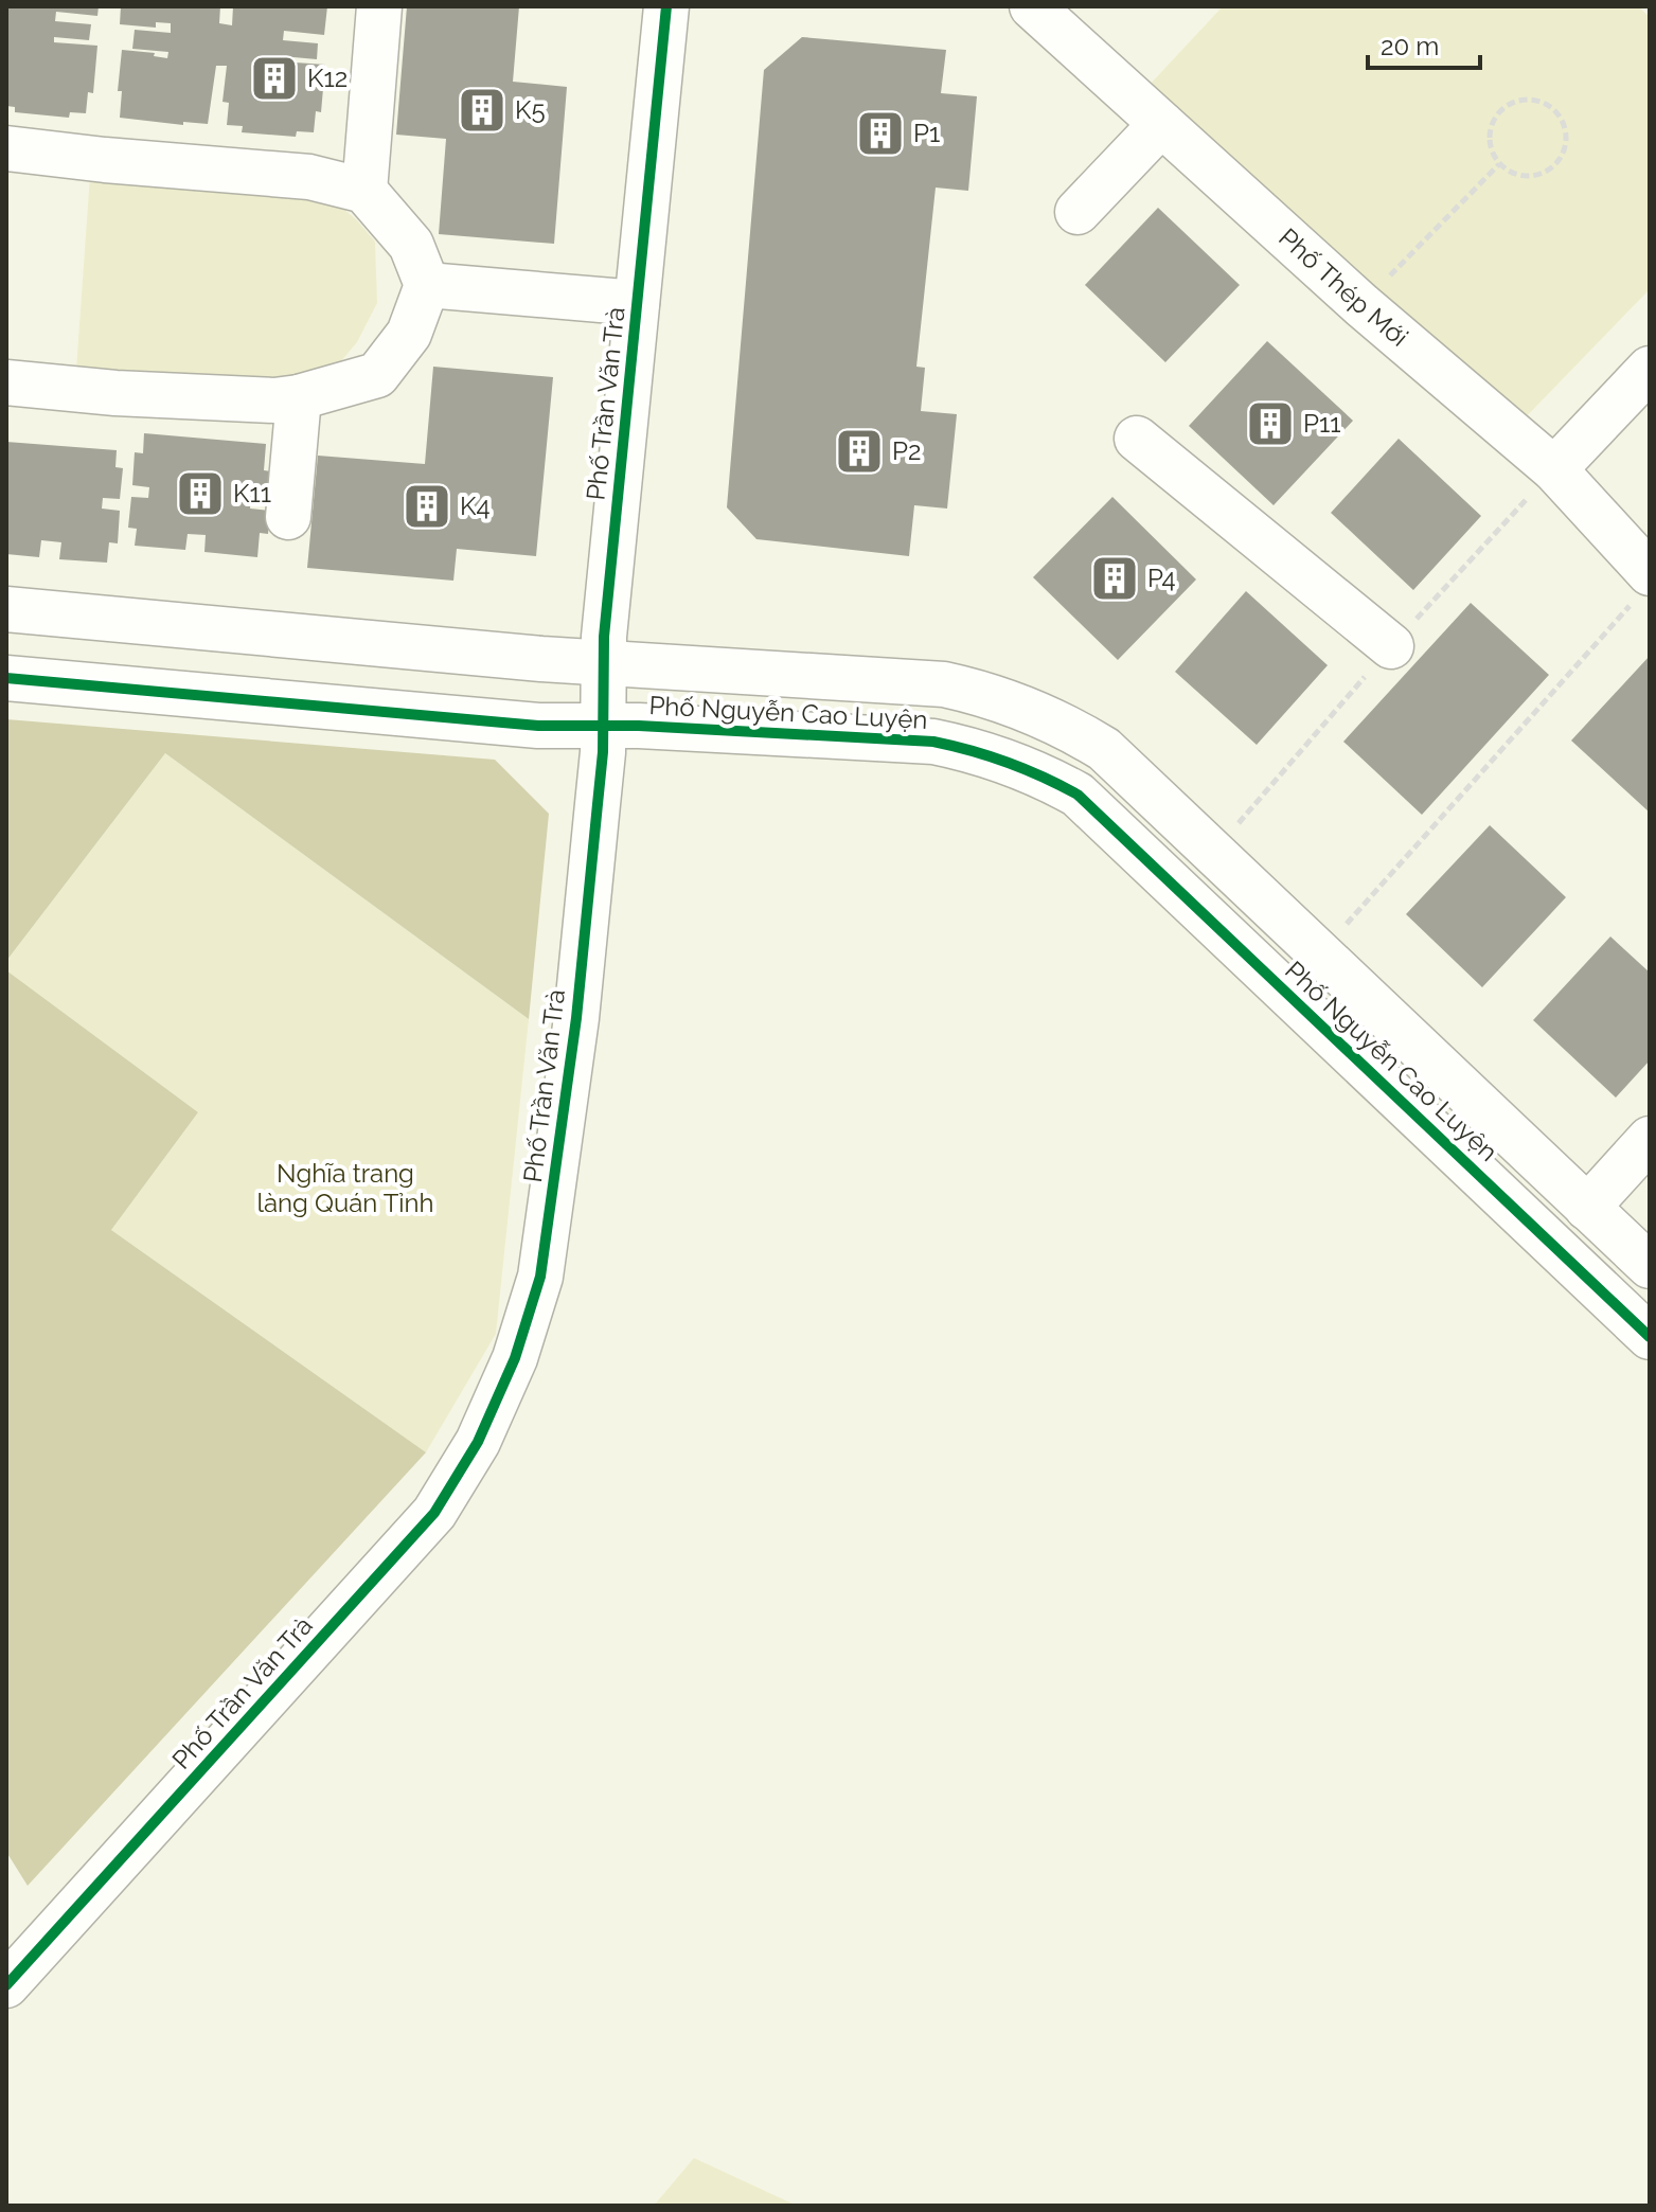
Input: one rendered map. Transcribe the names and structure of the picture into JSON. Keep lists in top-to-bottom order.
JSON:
{
  "streets": {
    "street": ["Phố Thép Mới", "Phố Trần Văn Trà", "Phố Nguyễn Cao Luyện"]
  },
  "crossings": [
    ["Phố Trần Văn Trà", "Phố Nguyễn Cao Luyện"]
  ],
  "parks": ["Nghĩa trang làng Quán Tỉnh"],
  "places": {
    "building": [
      "K12",
      "K5",
      "P1",
      "P11",
      "P2",
      "K11",
      "K4",
      "P4"
    ]
  },
  "scale_bar": "20 m"
}
